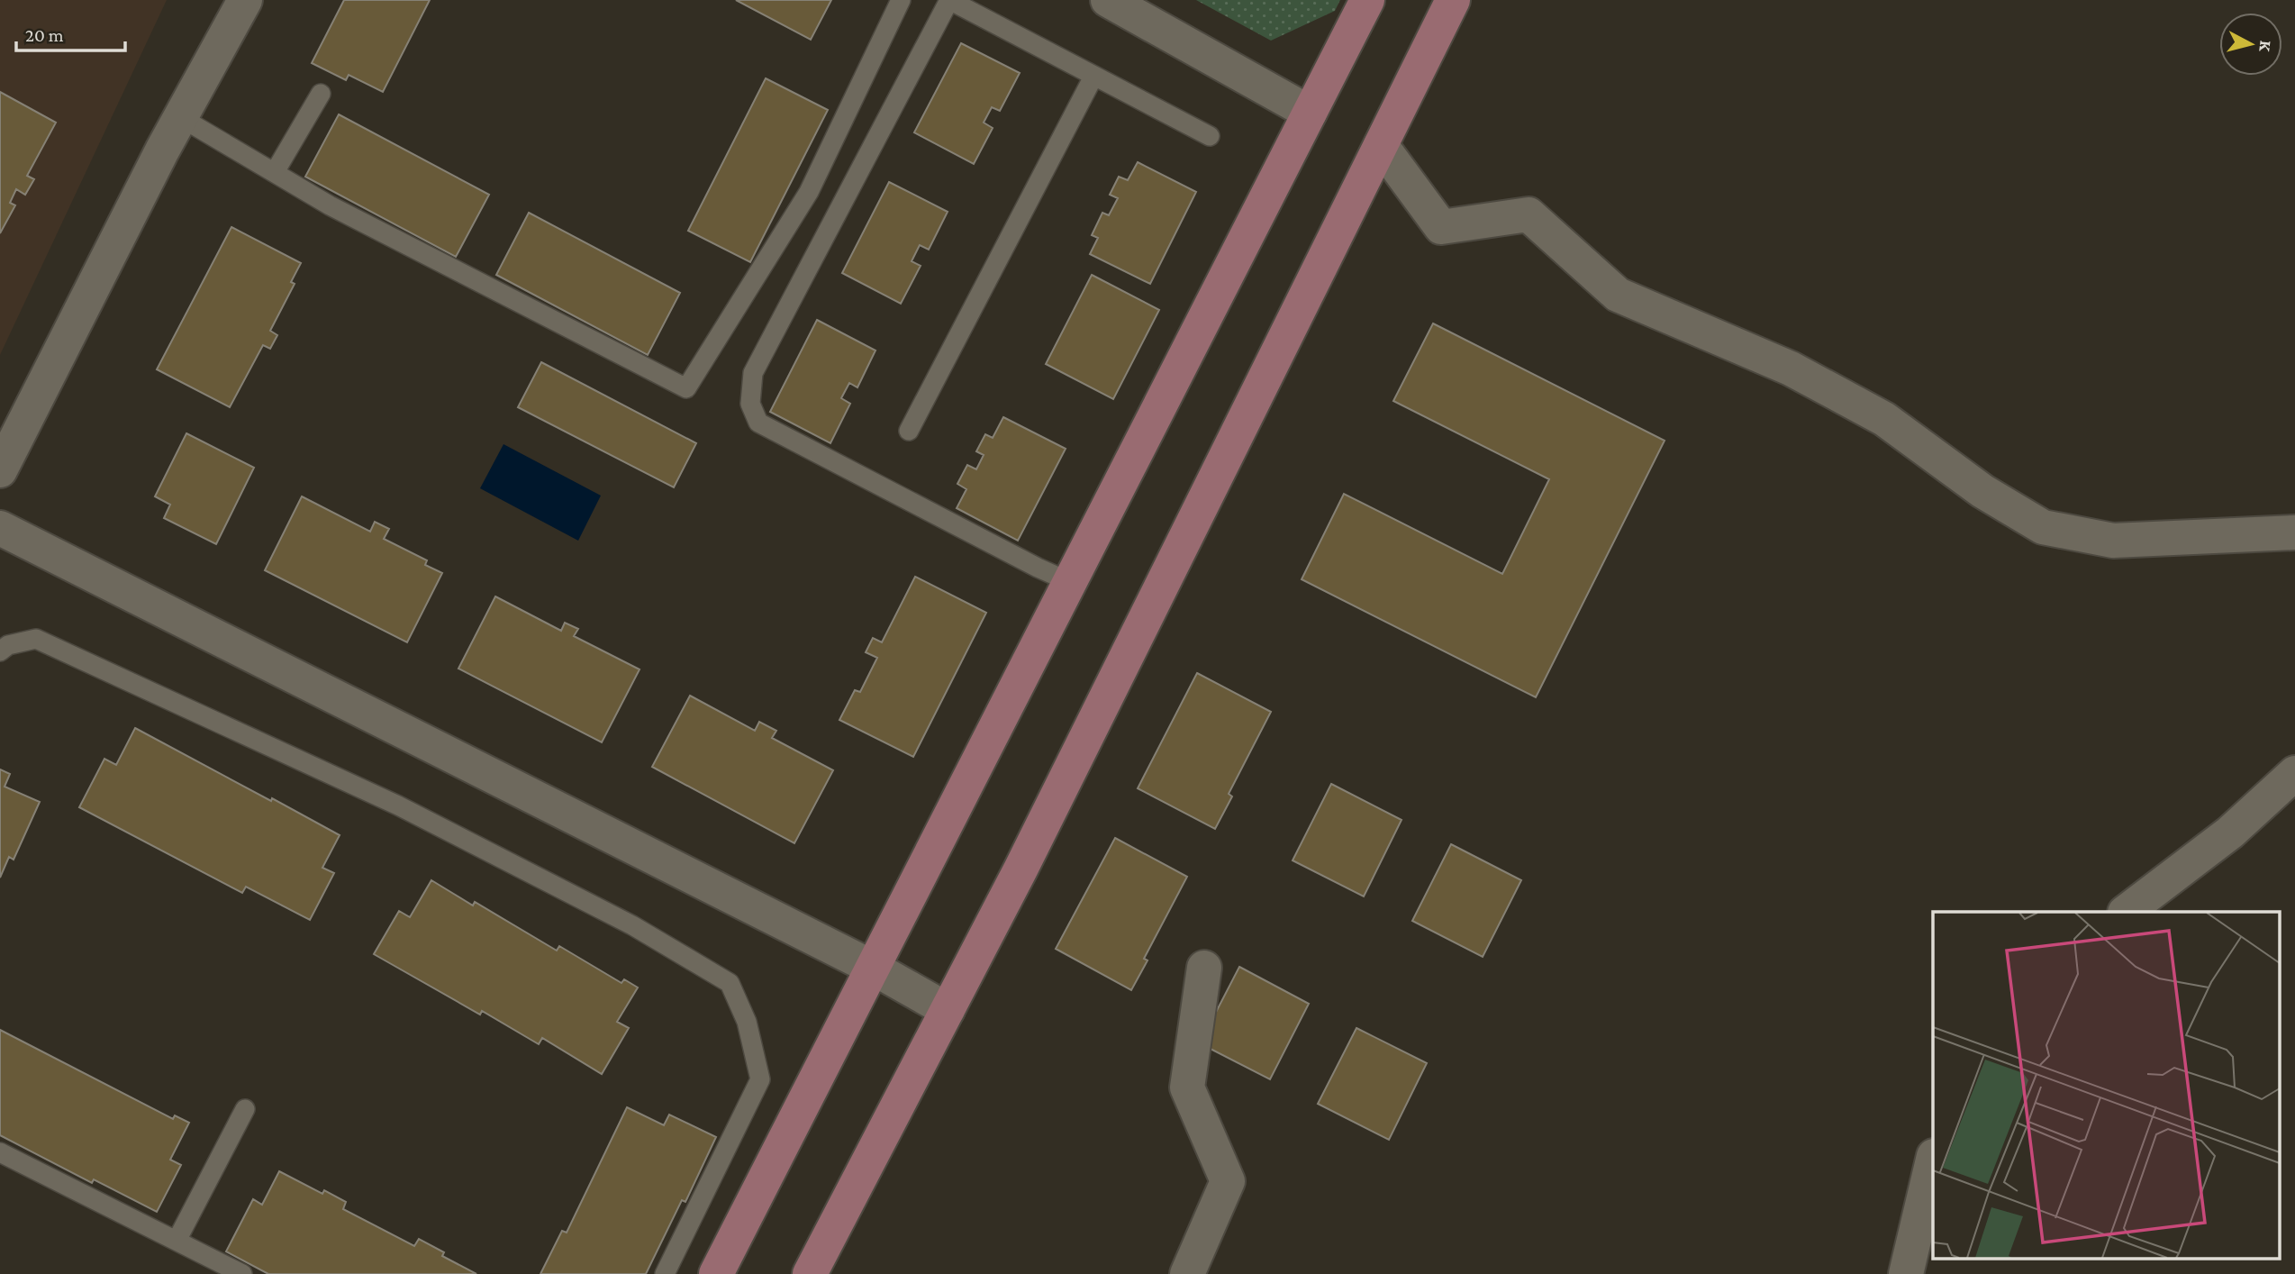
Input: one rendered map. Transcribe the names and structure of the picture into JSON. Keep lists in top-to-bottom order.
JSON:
{
  "scale_bar": "20 m",
  "north": "right"
}
